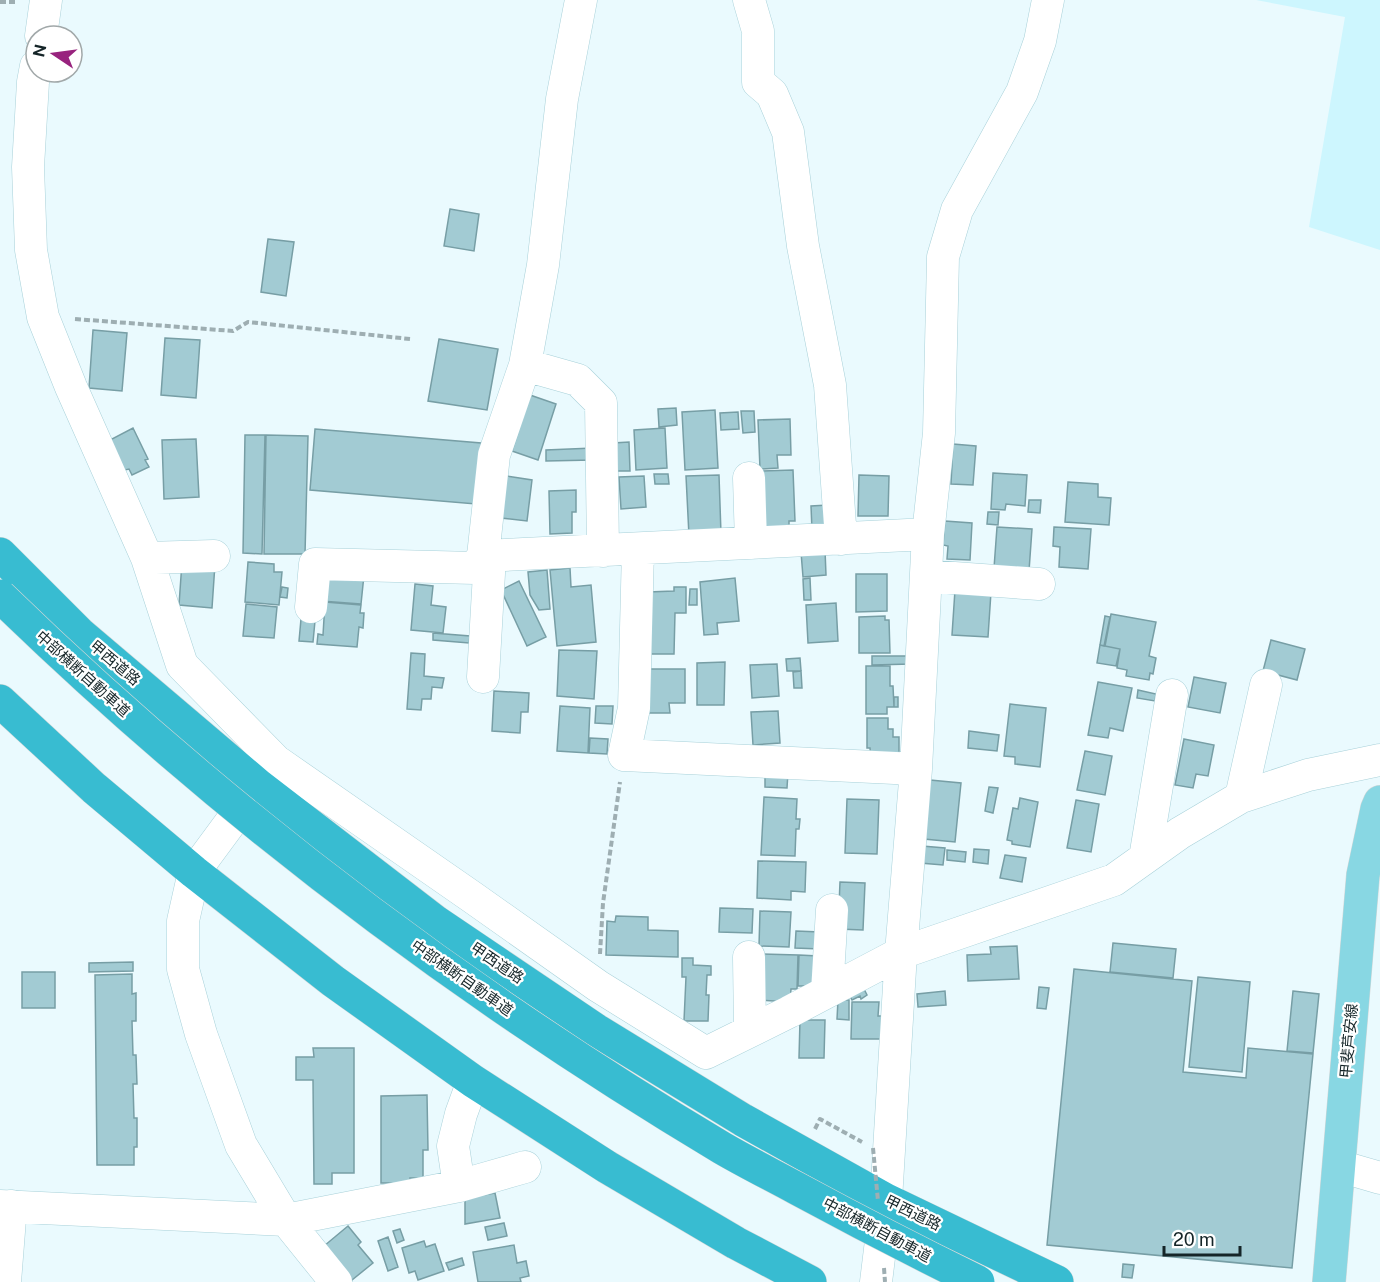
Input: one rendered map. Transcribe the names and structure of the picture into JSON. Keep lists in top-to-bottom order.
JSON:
{
  "streets": {
    "highway": ["甲西道路", "中部横断自動車道"],
    "main road": ["甲斐芦安線"]
  },
  "scale_bar": "20 m",
  "north": "left"
}
